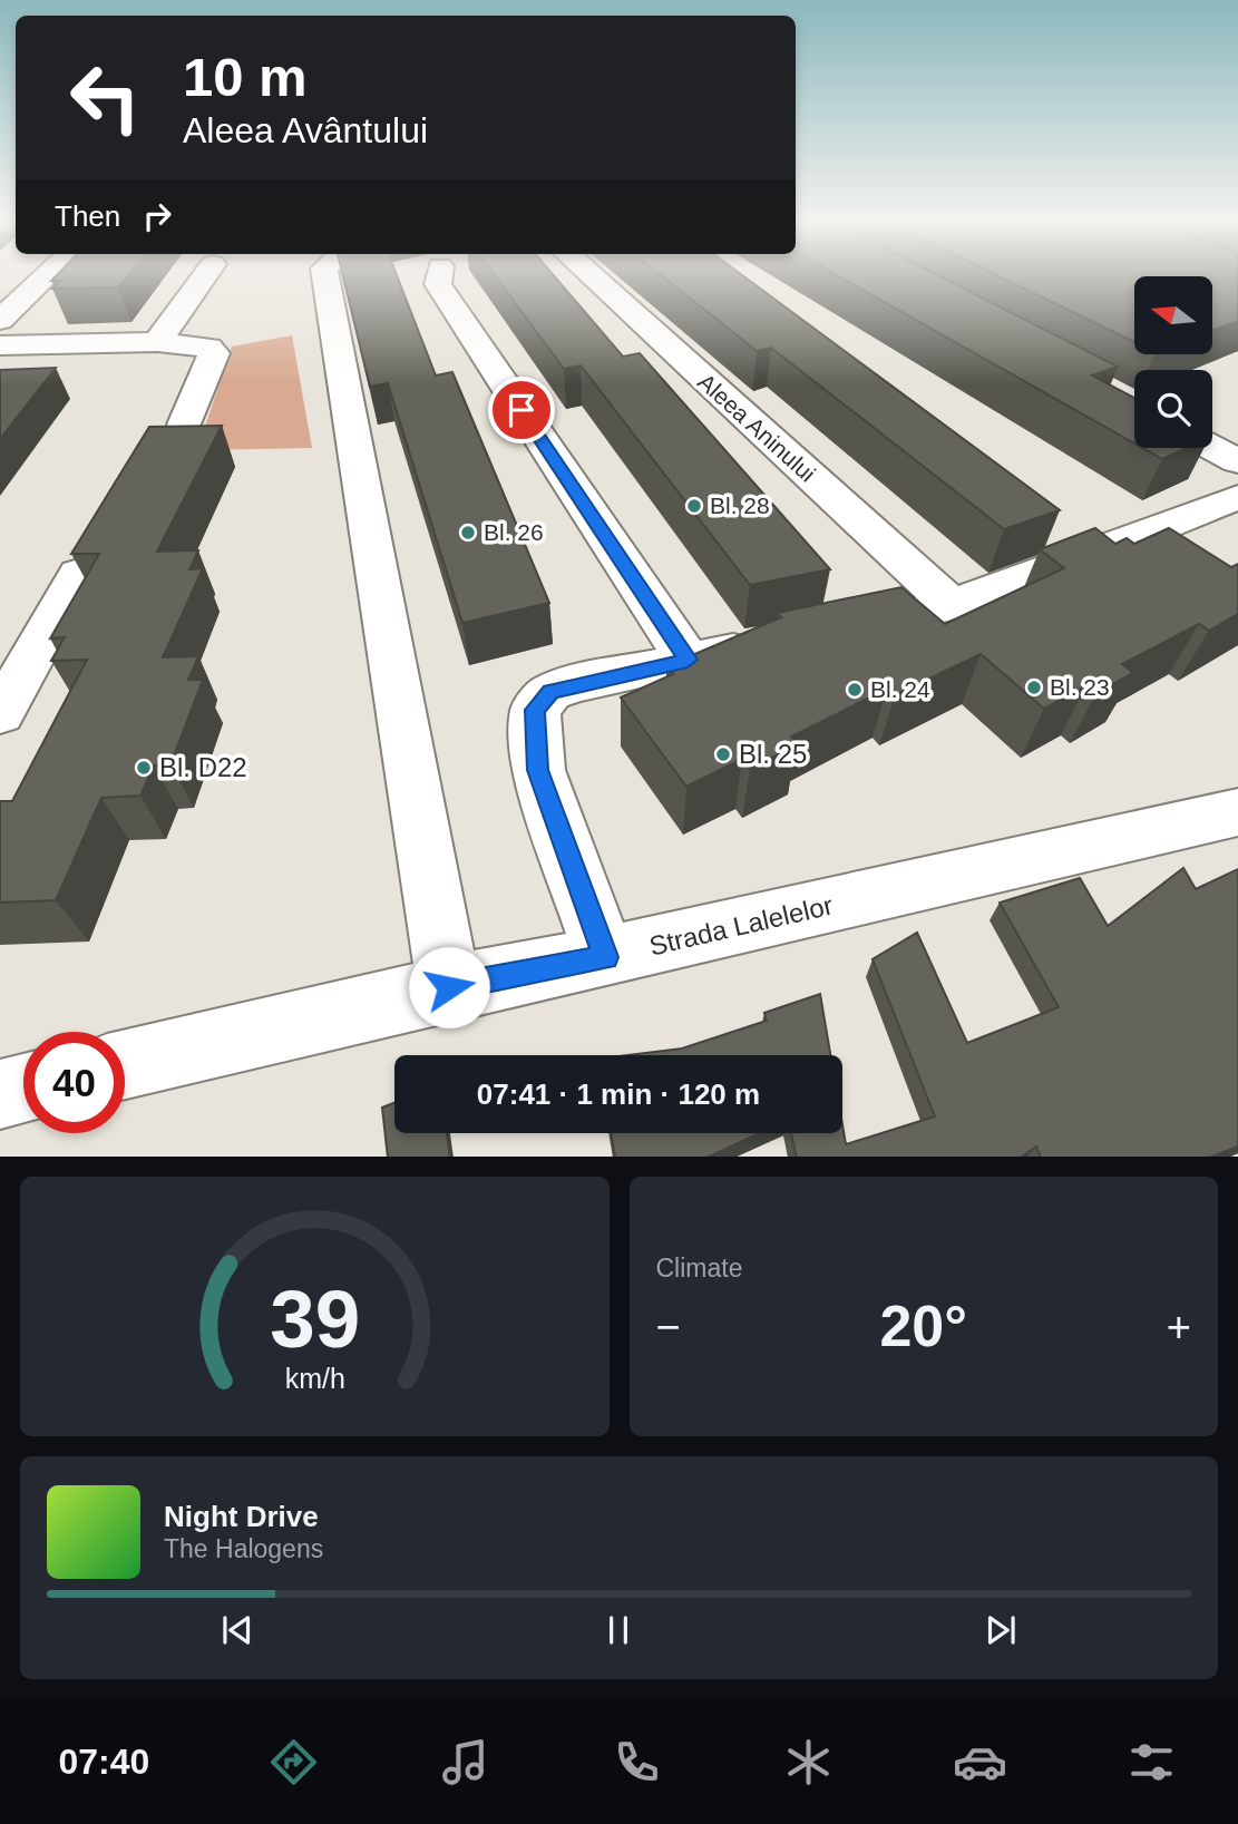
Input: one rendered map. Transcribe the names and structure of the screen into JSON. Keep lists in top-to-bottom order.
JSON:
{
  "streets": {
    "street": ["Aleea Aninului", "Strada Lalelelor"]
  },
  "places": [
    "Bl. 28",
    "Bl. 26",
    "Bl. 23",
    "Bl. 24",
    "Bl. 25",
    "Bl. D22"
  ],
  "north": "left",
  "page": {
    "turn": ["10 m", "Aleea Avântului"],
    "then": "Then",
    "limit": "40",
    "trip": "07:41 · 1 min · 120 m",
    "tile": "Climate",
    "heat": ["−", "20°", "+"],
    "song": ["Night Drive", "The Halogens"],
    "tabs": "07:40",
    "gauge": ["39", "km/h"]
  }
}
